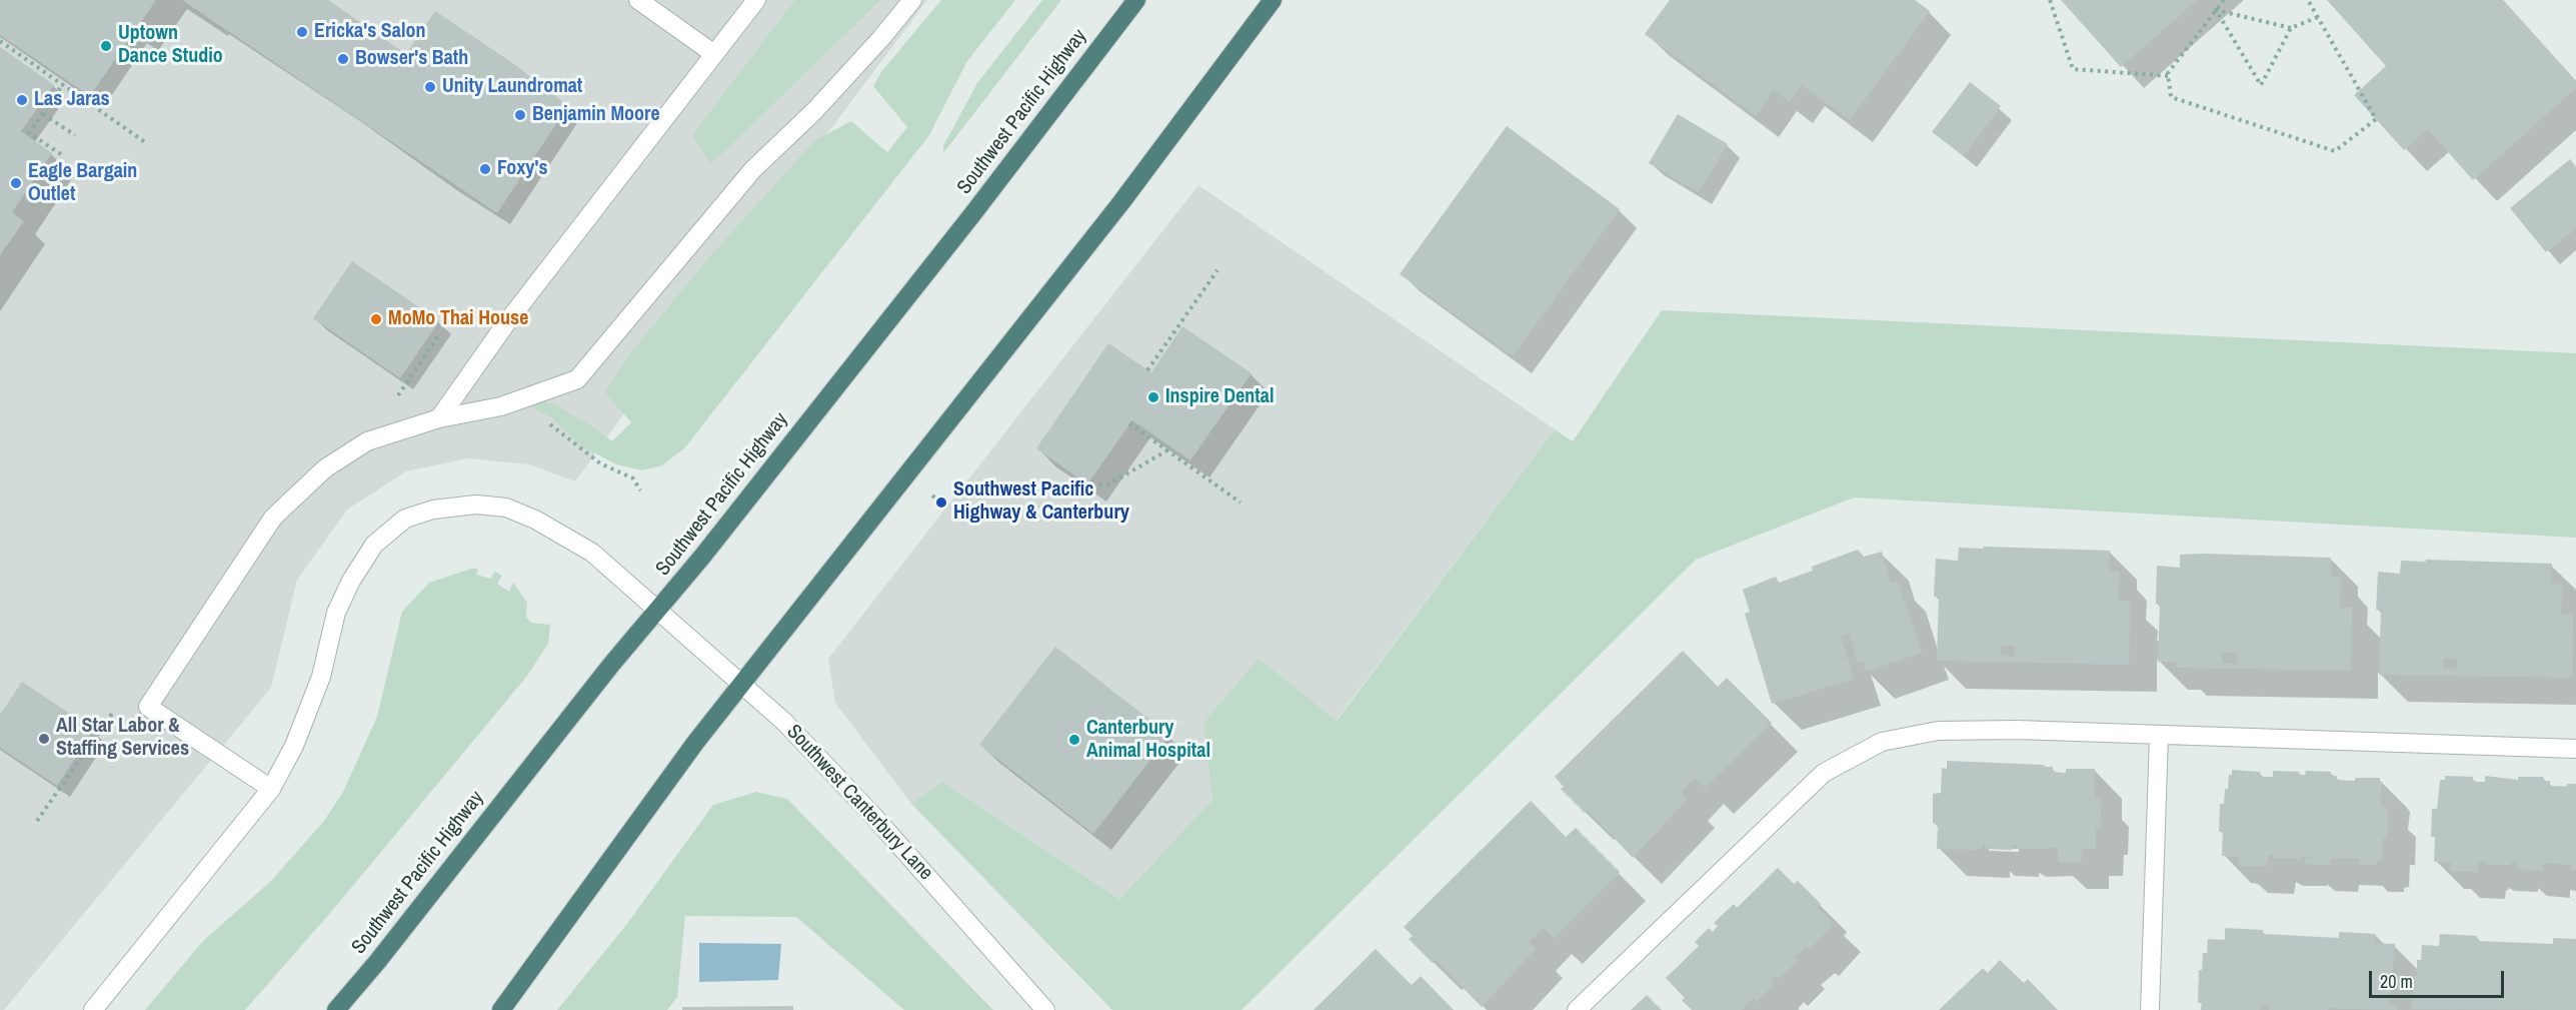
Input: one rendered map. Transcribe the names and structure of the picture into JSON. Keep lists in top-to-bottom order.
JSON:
{
  "streets": {
    "highway": ["Southwest Pacific Highway"],
    "street": ["Southwest Canterbury Lane"]
  },
  "crossings": [
    ["Southwest Pacific Highway", "Southwest Canterbury Lane"]
  ],
  "places": [
    "Ericka's Salon",
    "Uptown Dance Studio",
    "Bowser's Bath",
    "Unity Laundromat",
    "Las Jaras",
    "Benjamin Moore",
    "Foxy's",
    "Eagle Bargain Outlet",
    "MoMo Thai House",
    "Inspire Dental",
    "Southwest Pacific Highway & Canterbury",
    "All Star Labor & Staffing Services",
    "Canterbury Animal Hospital"
  ],
  "scale_bar": "20 m"
}
